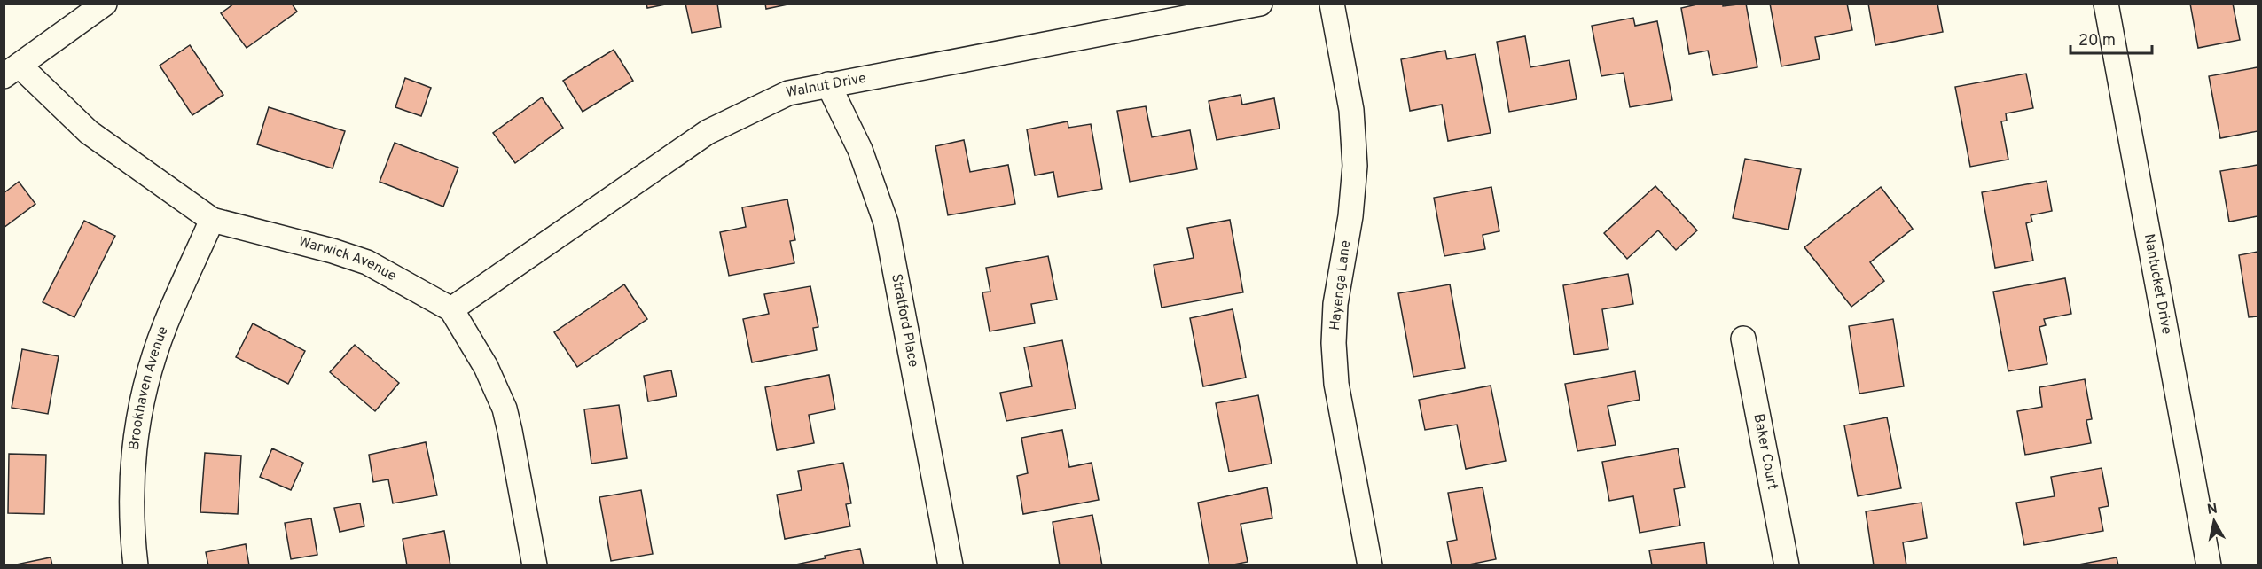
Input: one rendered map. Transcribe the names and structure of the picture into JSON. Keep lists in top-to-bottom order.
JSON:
{
  "streets": {
    "street": [
      "Walnut Drive",
      "Warwick Avenue",
      "Nantucket Drive",
      "Hayenga Lane",
      "Stratford Place",
      "Brookhaven Avenue",
      "Baker Court"
    ]
  },
  "crossings": [
    ["Walnut Drive", "Warwick Avenue"],
    ["Walnut Drive", "Stratford Place"],
    ["Warwick Avenue", "Brookhaven Avenue"]
  ],
  "scale_bar": "20 m",
  "north": "top"
}
